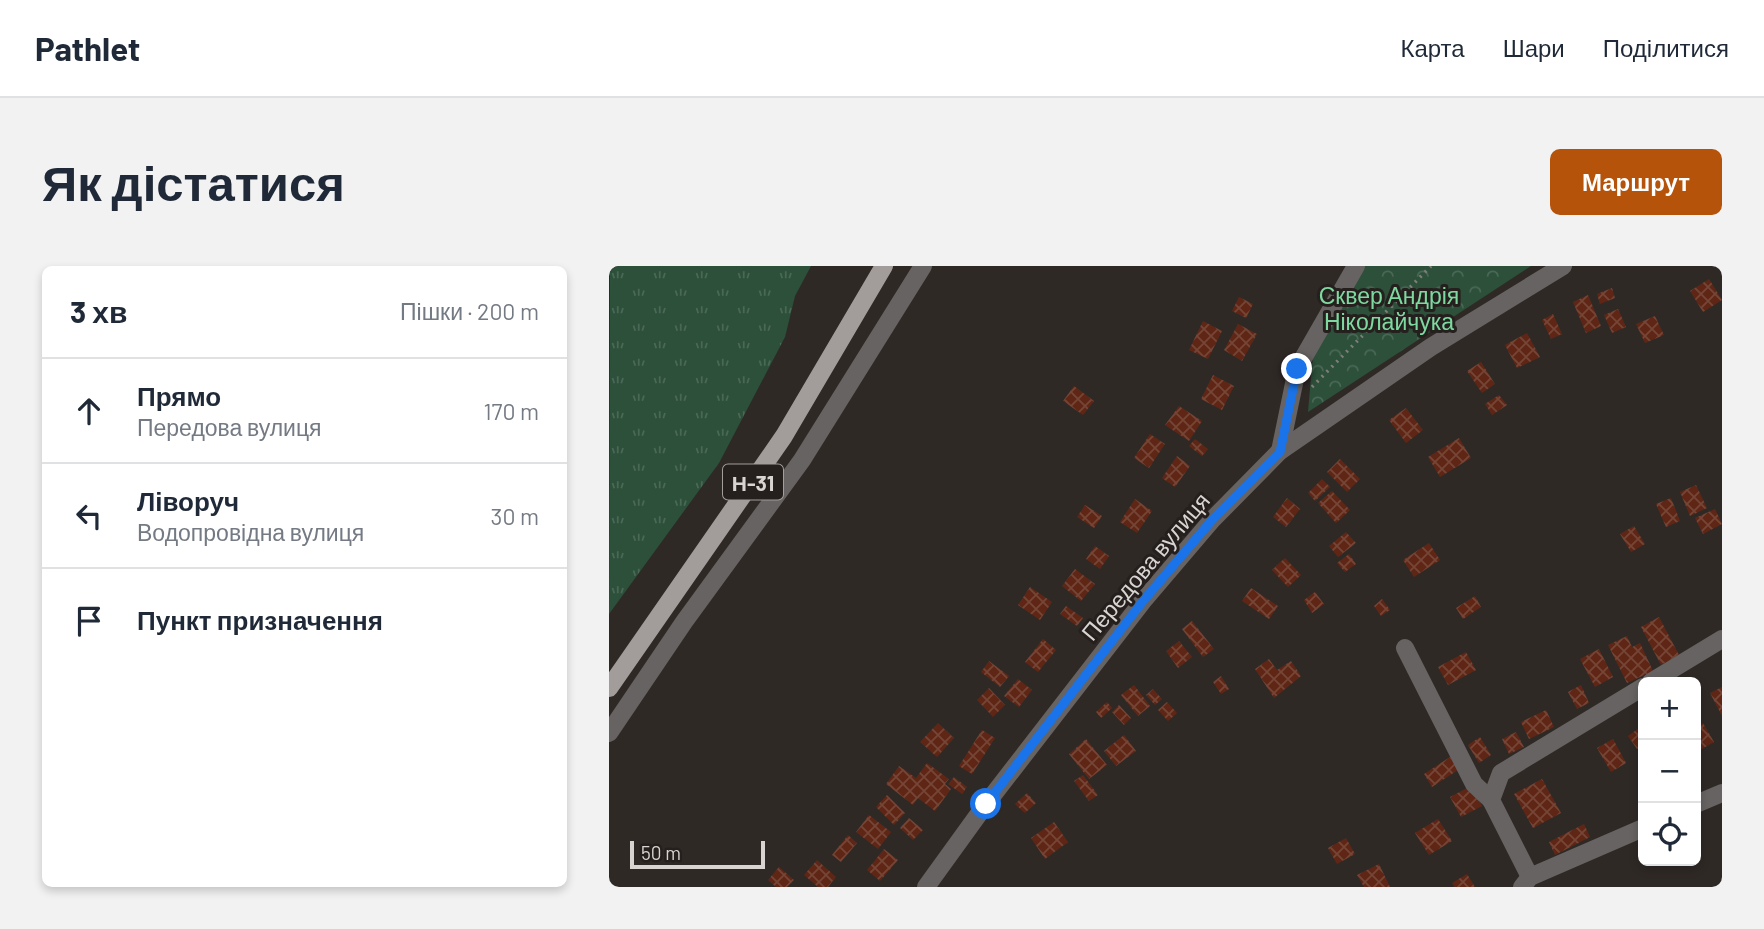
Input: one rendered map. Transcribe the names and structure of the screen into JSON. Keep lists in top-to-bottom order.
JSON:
{
  "streets": {
    "main road": ["Н-31"],
    "street": ["Передова вулиця"]
  },
  "parks": ["Сквер Андрія Ніколайчука"],
  "scale_bar": "50 m",
  "page": {
    "header": "Pathlet",
    "nav": ["Карта", "Шари", "Поділитися"],
    "buttons": "Маршрут",
    "title": "Як дістатися",
    "heading": ["3 хв", "Пішки · 200 m"],
    "list": [
      ["Прямо", "Передова вулиця", "170 m"],
      ["Ліворуч", "Водопровідна вулиця", "30 m"],
      "Пункт призначення"
    ],
    "map_buttons": ["+", "−"],
    "scale": "50 m"
  }
}
